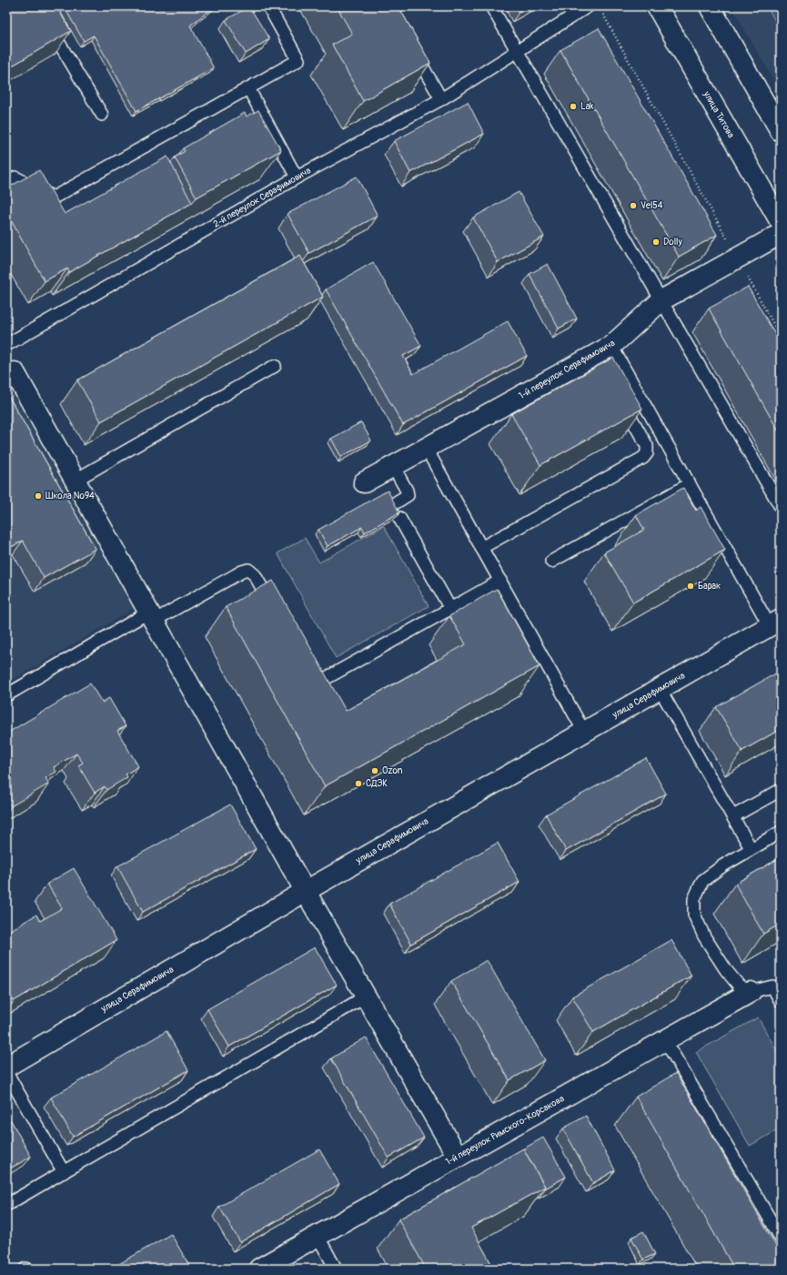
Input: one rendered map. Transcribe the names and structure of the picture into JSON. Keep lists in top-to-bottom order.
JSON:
{
  "streets": {
    "street": [
      "улица Титова",
      "1-й переулок Серафимовича",
      "улица Серафимовича",
      "1-й переулок Римского-Корсакова"
    ],
    "lane": ["2-й переулок Серафимовича"]
  },
  "places": [
    "Lak",
    "Vel54",
    "Dolly",
    "Школа №94",
    "Барак",
    "Ozon",
    "СДЭК"
  ]
}
